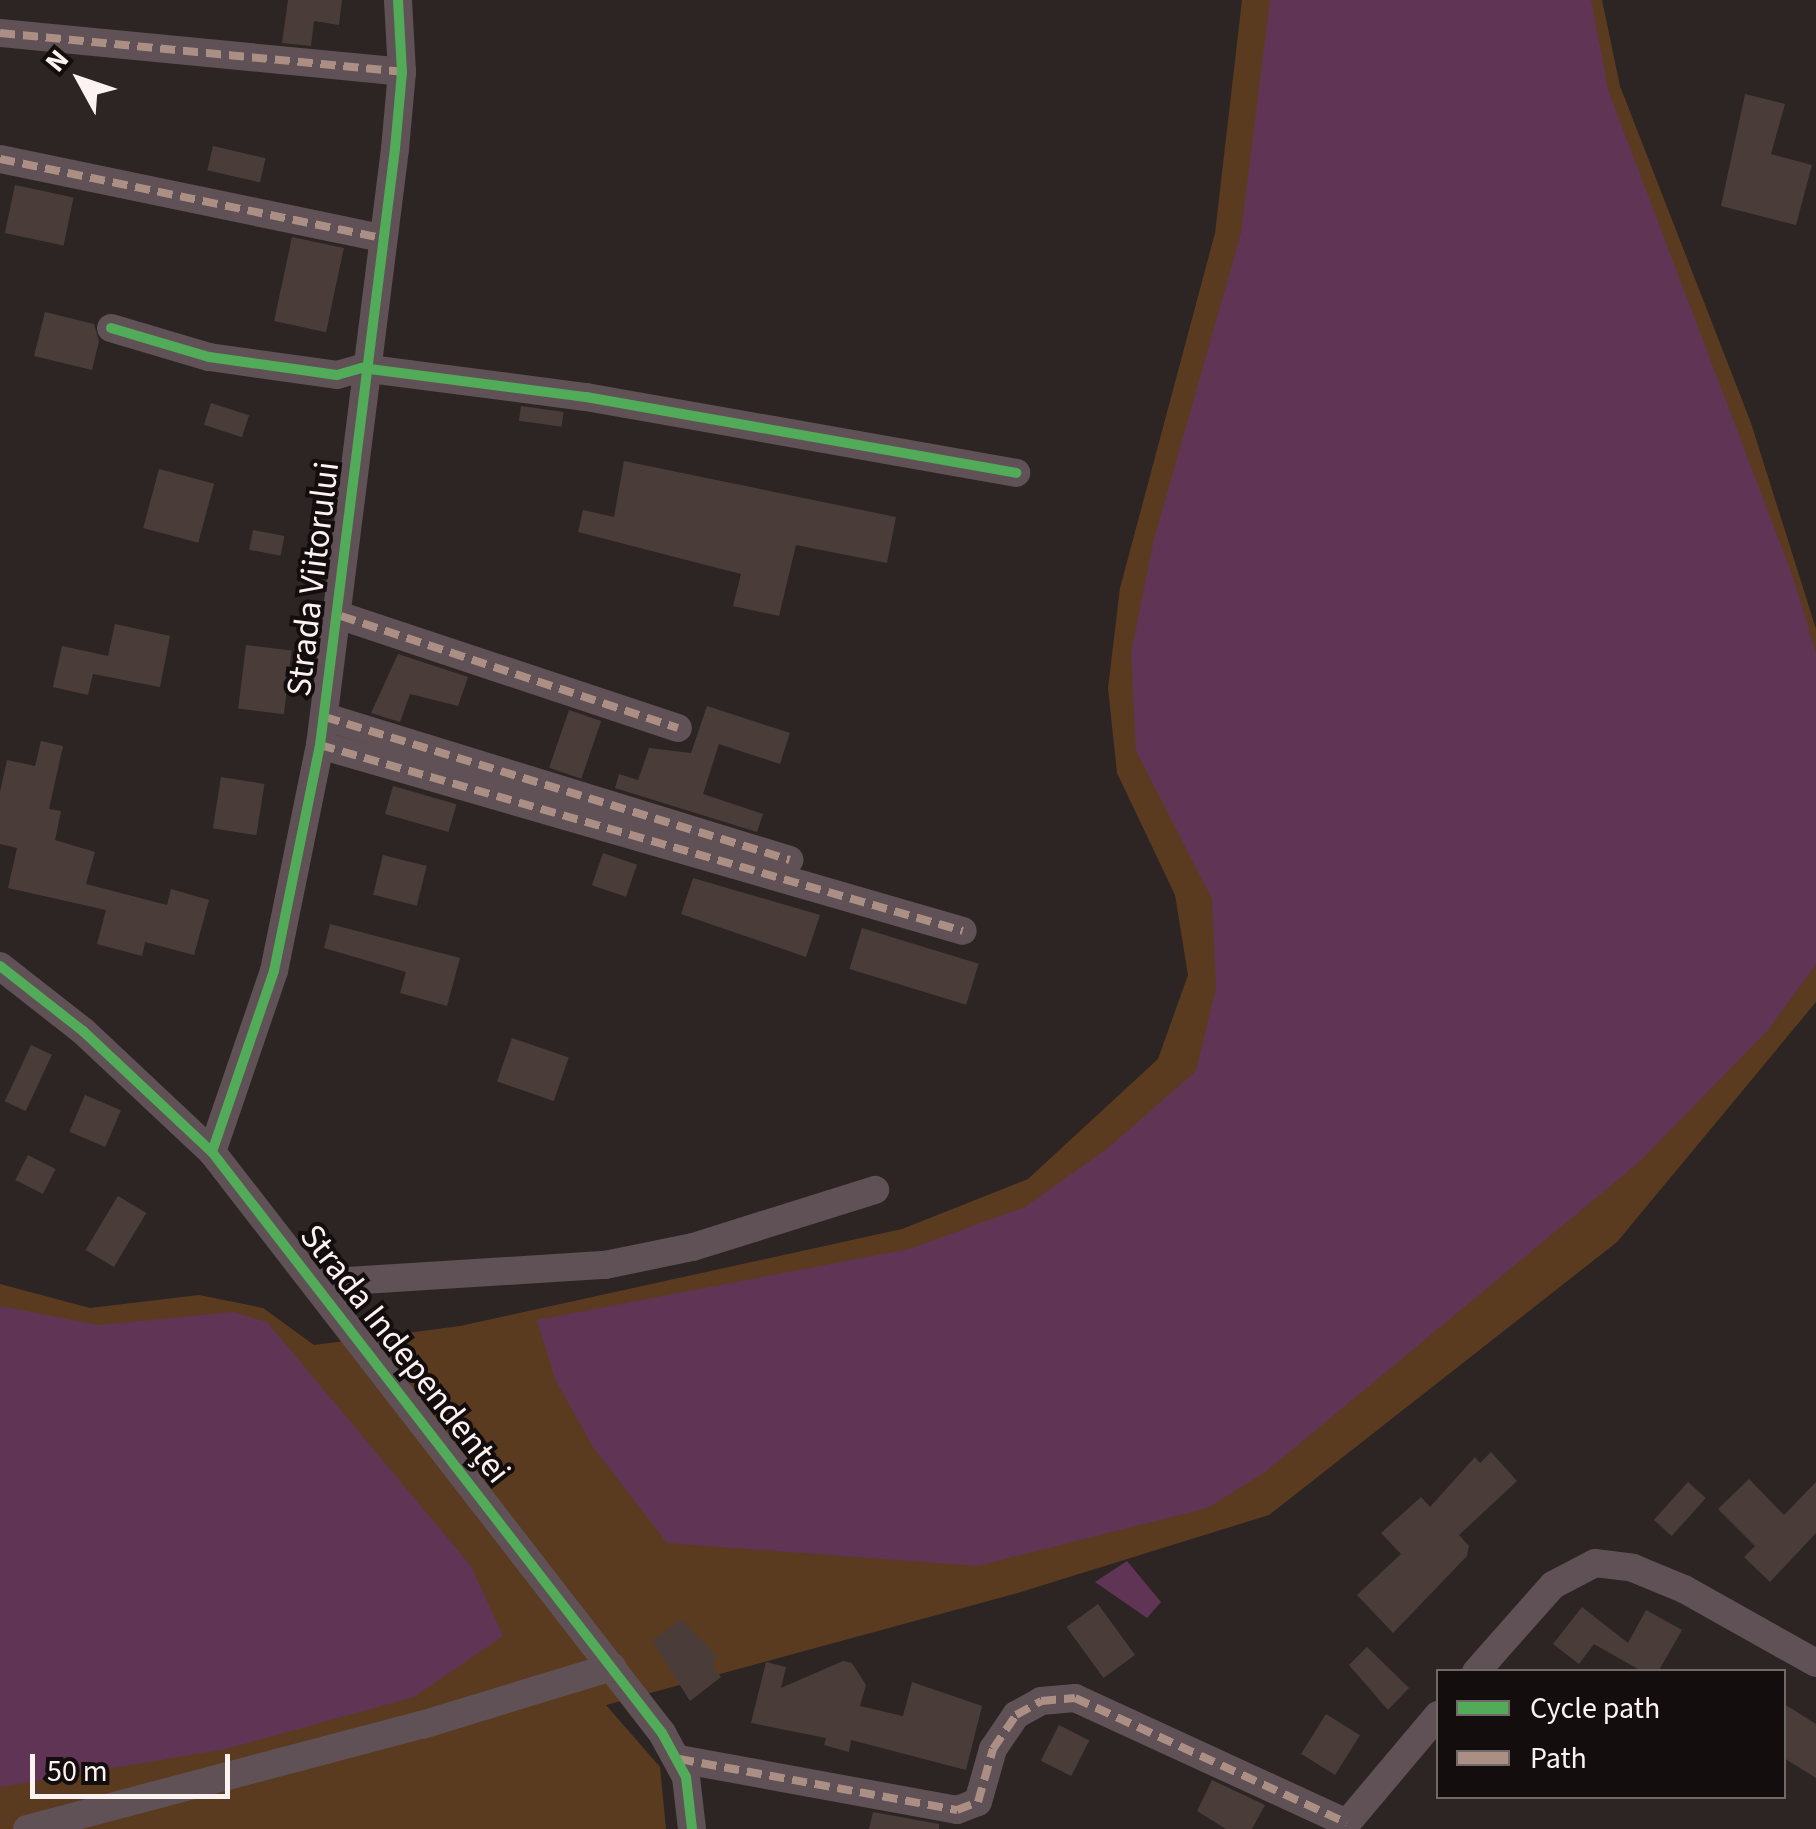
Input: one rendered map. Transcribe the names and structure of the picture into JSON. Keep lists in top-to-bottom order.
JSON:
{
  "streets": {
    "street": ["Strada Viitorului", "Strada Independenței"]
  },
  "crossings": [
    ["Strada Viitorului", "Strada Independenței"]
  ],
  "legend": ["Cycle path", "Path"],
  "scale_bar": "50 m",
  "north": "top left"
}
